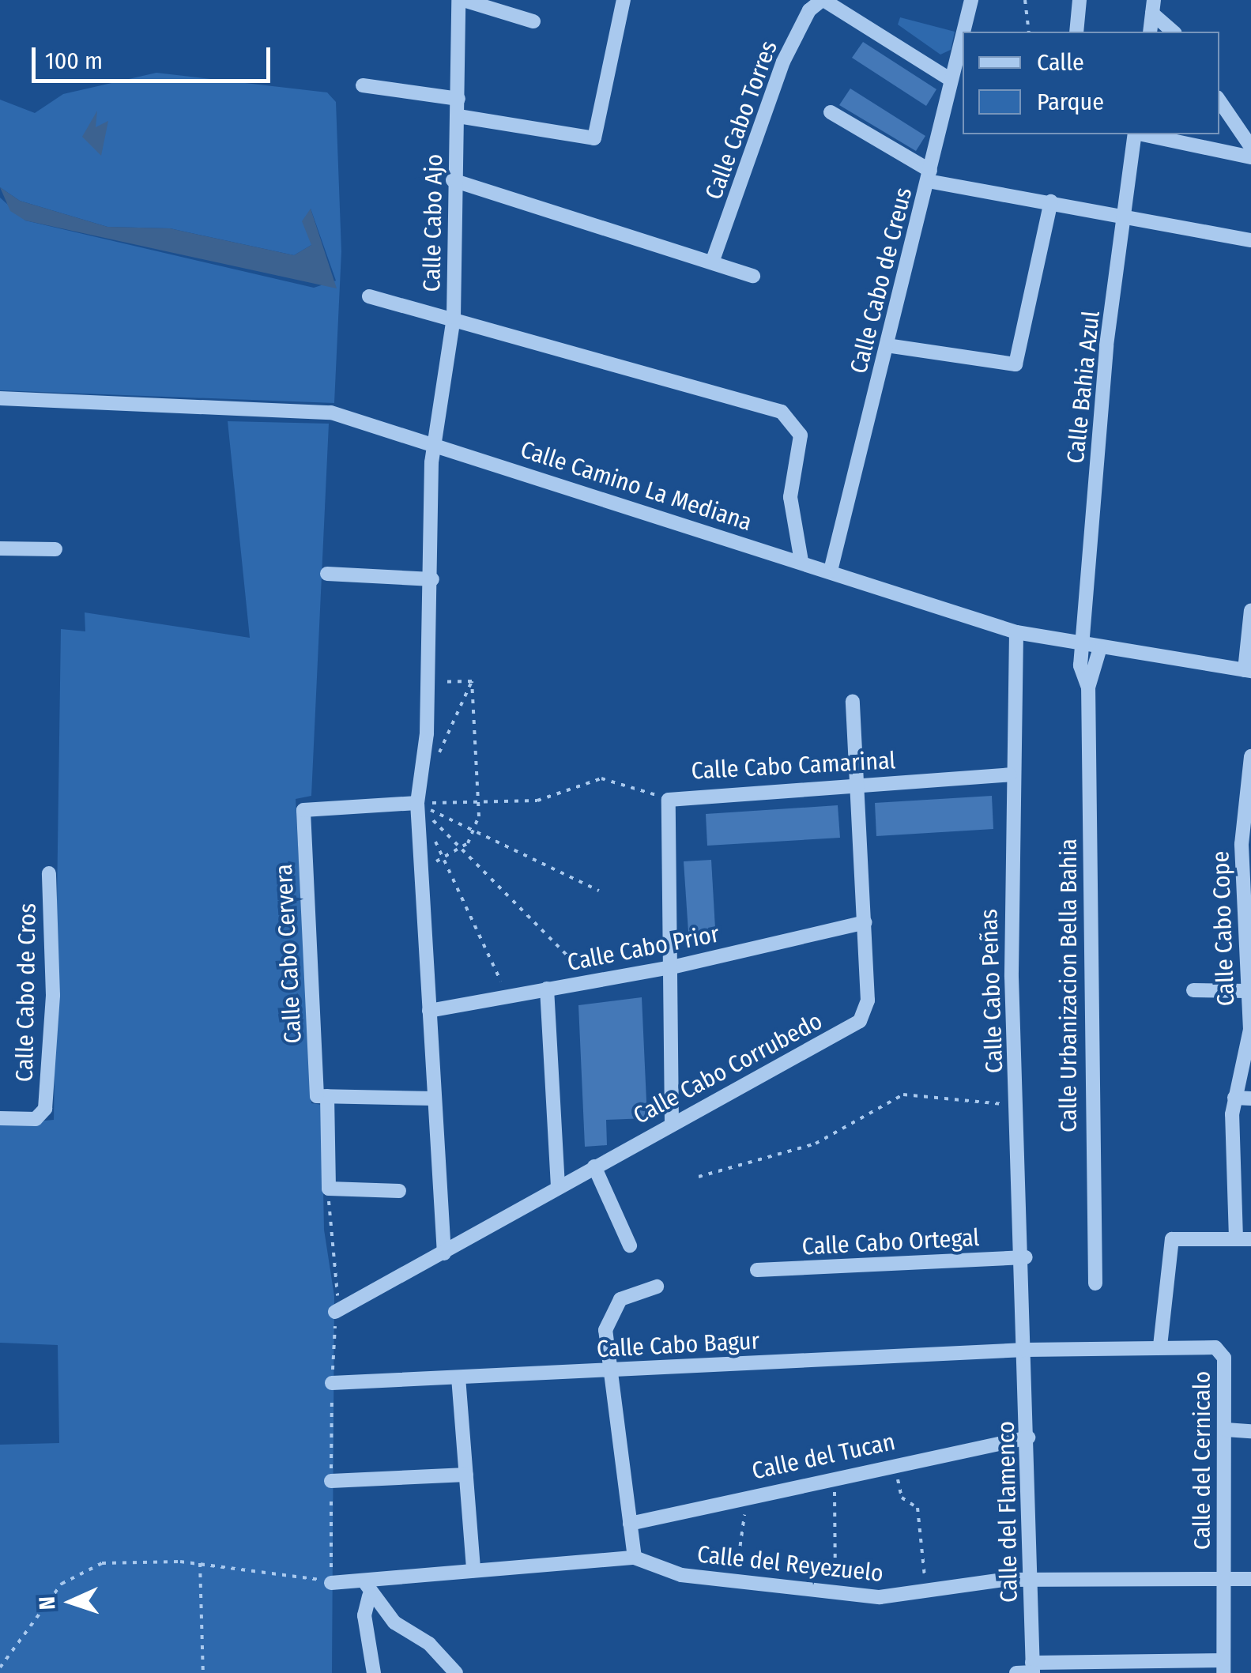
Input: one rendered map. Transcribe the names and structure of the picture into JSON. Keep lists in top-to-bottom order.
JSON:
{
  "streets": {
    "street": [
      "Calle Cabo Torres",
      "Calle Cabo Ajo",
      "Calle Cabo de Creus",
      "Calle Bahia Azul",
      "Calle Camino La Mediana",
      "Calle Cabo Camarinal",
      "Calle Cabo Cope",
      "Calle Cabo Prior",
      "Calle Cabo Cervera",
      "Calle Urbanizacion Bella Bahia",
      "Calle Cabo Peñas",
      "Calle Cabo de Cros",
      "Calle Cabo Corrubedo",
      "Calle Cabo Ortegal",
      "Calle Cabo Bagur",
      "Calle del Tucan",
      "Calle del Cernicalo",
      "Calle del Flamenco",
      "Calle del Reyezuelo"
    ]
  },
  "crossings": [
    ["Calle Cabo Ajo", "Calle Camino La Mediana"],
    ["Calle Cabo de Creus", "Calle Camino La Mediana"],
    ["Calle Bahia Azul", "Calle Camino La Mediana"],
    ["Calle Bahia Azul", "Calle Urbanizacion Bella Bahia"],
    ["Calle Camino La Mediana", "Calle Urbanizacion Bella Bahia"],
    ["Calle Camino La Mediana", "Calle Cabo Peñas"],
    ["Calle Cabo Camarinal", "Calle Cabo Prior"],
    ["Calle Cabo Camarinal", "Calle Cabo Peñas"],
    ["Calle Cabo Camarinal", "Calle Cabo Corrubedo"],
    ["Calle Cabo Cope", "Calle del Cernicalo"],
    ["Calle Cabo Prior", "Calle Cabo Corrubedo"],
    ["Calle Cabo Peñas", "Calle Cabo Ortegal"],
    ["Calle Cabo Peñas", "Calle Cabo Bagur"],
    ["Calle Cabo Peñas", "Calle del Cernicalo"],
    ["Calle Cabo Peñas", "Calle del Flamenco"],
    ["Calle Cabo Bagur", "Calle del Cernicalo"],
    ["Calle Cabo Bagur", "Calle del Flamenco"],
    ["Calle del Tucan", "Calle del Flamenco"],
    ["Calle del Cernicalo", "Calle del Flamenco"],
    ["Calle del Cernicalo", "Calle del Reyezuelo"],
    ["Calle del Flamenco", "Calle del Reyezuelo"]
  ],
  "legend": ["Calle", "Parque"],
  "scale_bar": "100 m",
  "north": "left"
}
